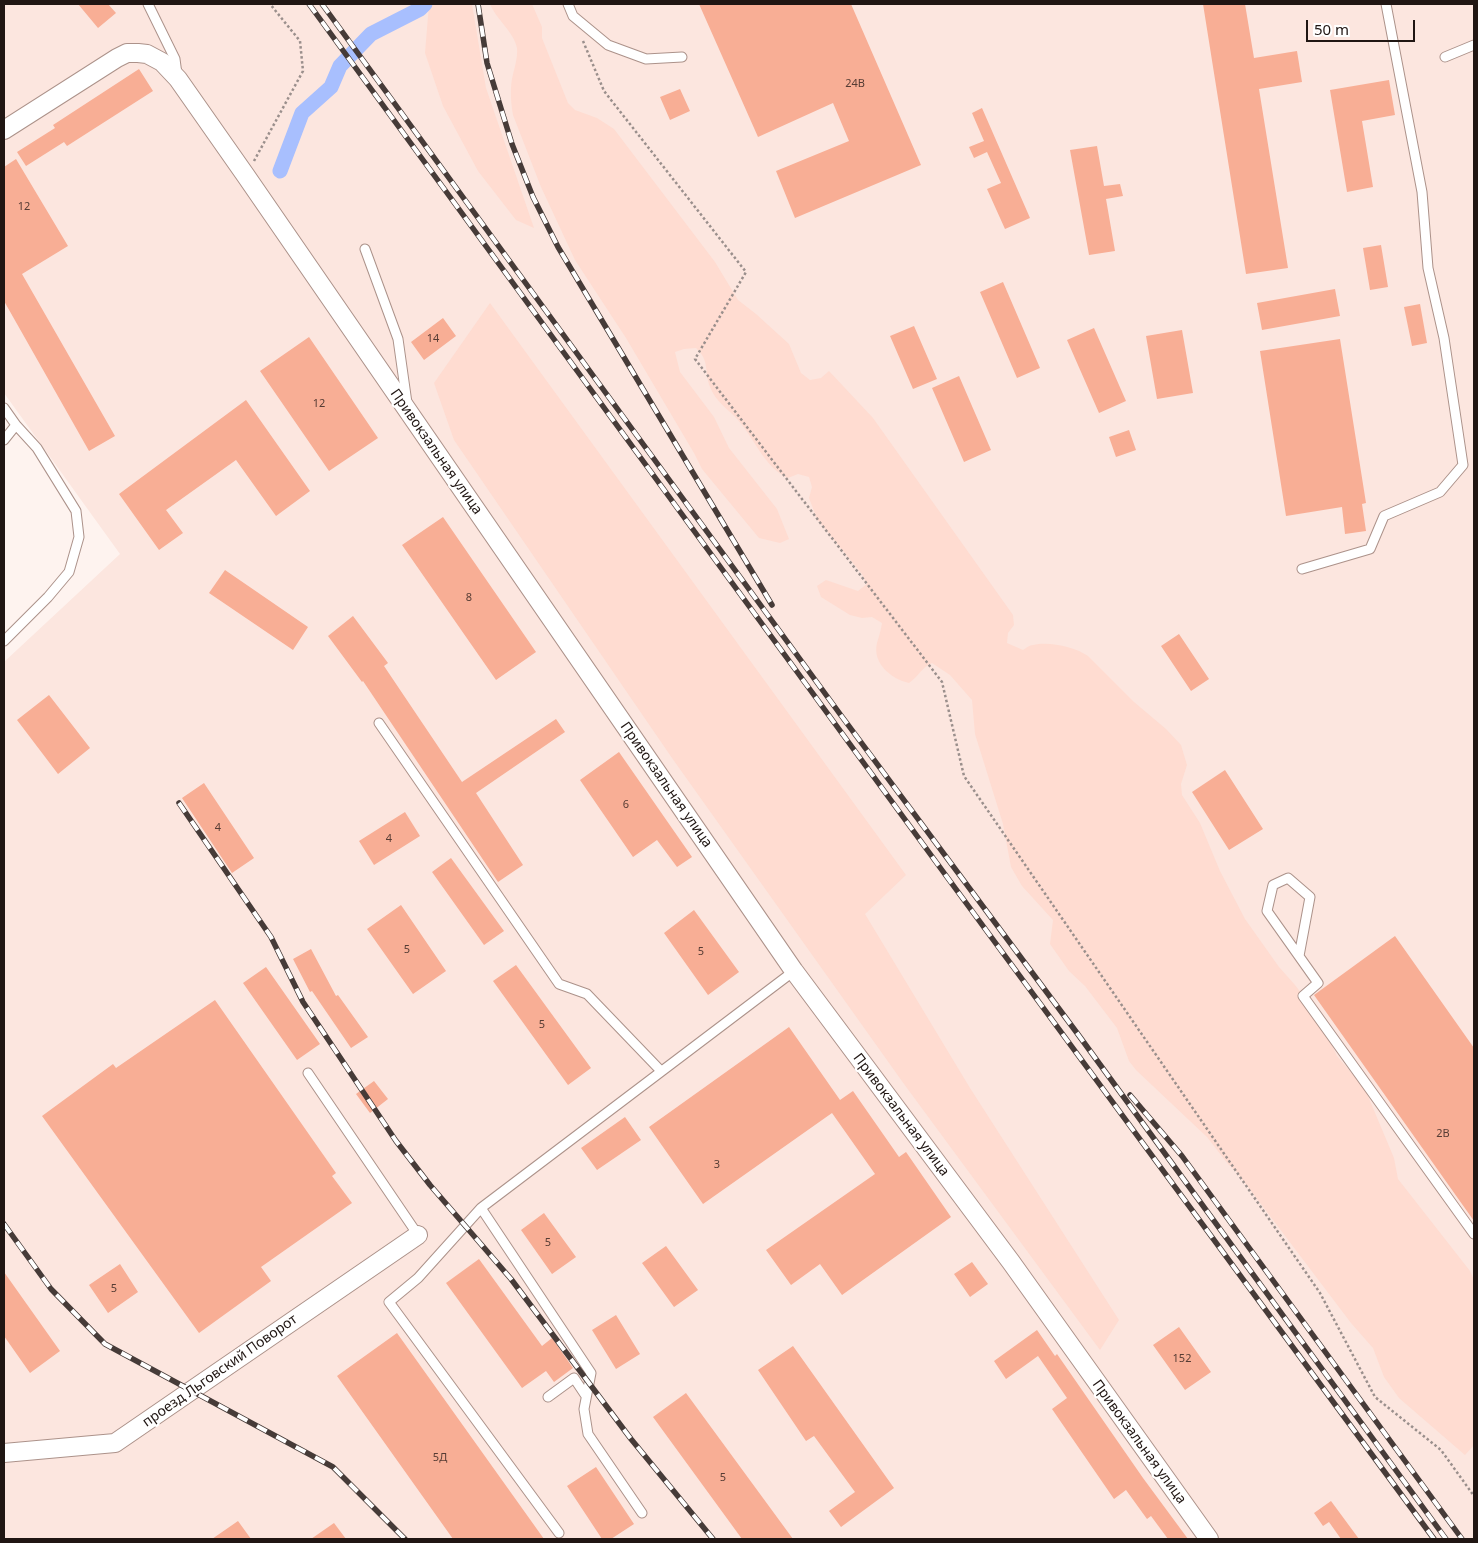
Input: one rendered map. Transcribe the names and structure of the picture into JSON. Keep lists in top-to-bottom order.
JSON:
{
  "streets": {
    "street": ["Привокзальная улица", "проезд Льговский Поворот"]
  },
  "house_numbers": [
    "24В",
    "12",
    "14",
    "12",
    "8",
    "6",
    "4",
    "4",
    "5",
    "5",
    "5",
    "2В",
    "3",
    "5",
    "5",
    "152",
    "5Д",
    "5"
  ],
  "scale_bar": "50 m"
}
